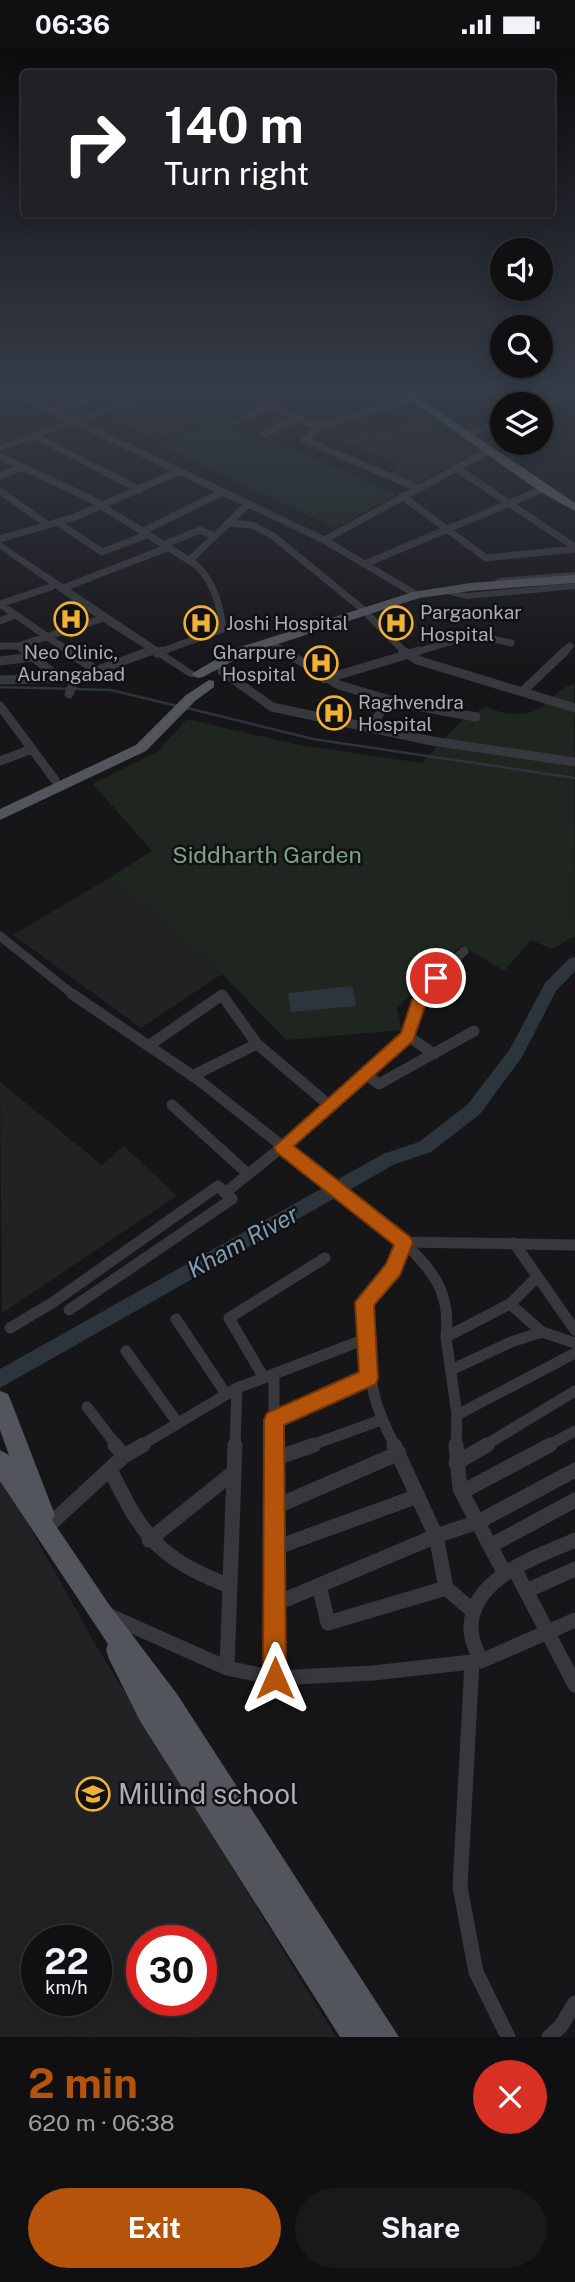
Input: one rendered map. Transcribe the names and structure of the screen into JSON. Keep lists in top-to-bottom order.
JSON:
{
  "water": ["Kham River"],
  "parks": ["Siddharth Garden"],
  "places": {
    "hospital": [
      "Neo Clinic, Aurangabad",
      "Joshi Hospital",
      "Pargaonkar Hospital",
      "Gharpure Hospital",
      "Raghvendra Hospital"
    ],
    "school or university": ["Millind school"]
  },
  "page": {
    "status": "06:36",
    "turn": ["140 m", "Turn right"],
    "speed": "22 km/h",
    "limit": "30",
    "heading": ["2 min", "620 m · 06:38"],
    "buttons": ["Exit", "Share"]
  }
}
